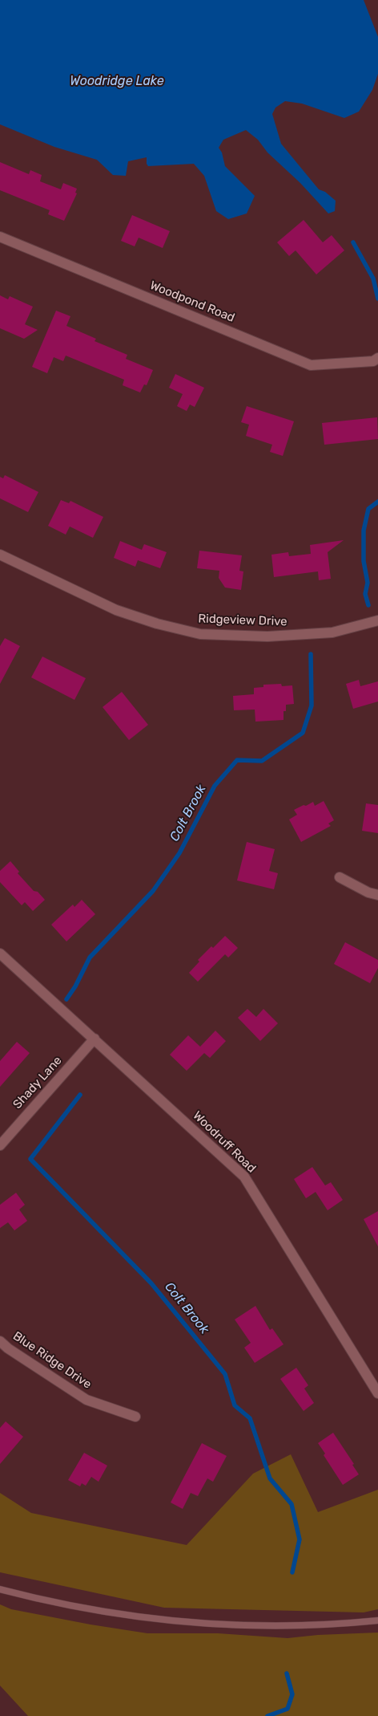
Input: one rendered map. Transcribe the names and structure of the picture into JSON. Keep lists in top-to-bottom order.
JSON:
{
  "streets": {
    "street": [
      "Woodpond Road",
      "Ridgeview Drive",
      "Shady Lane",
      "Woodruff Road",
      "Blue Ridge Drive"
    ]
  },
  "crossings": [
    ["Shady Lane", "Woodruff Road"]
  ],
  "water": ["Woodridge Lake", "Colt Brook"]
}
